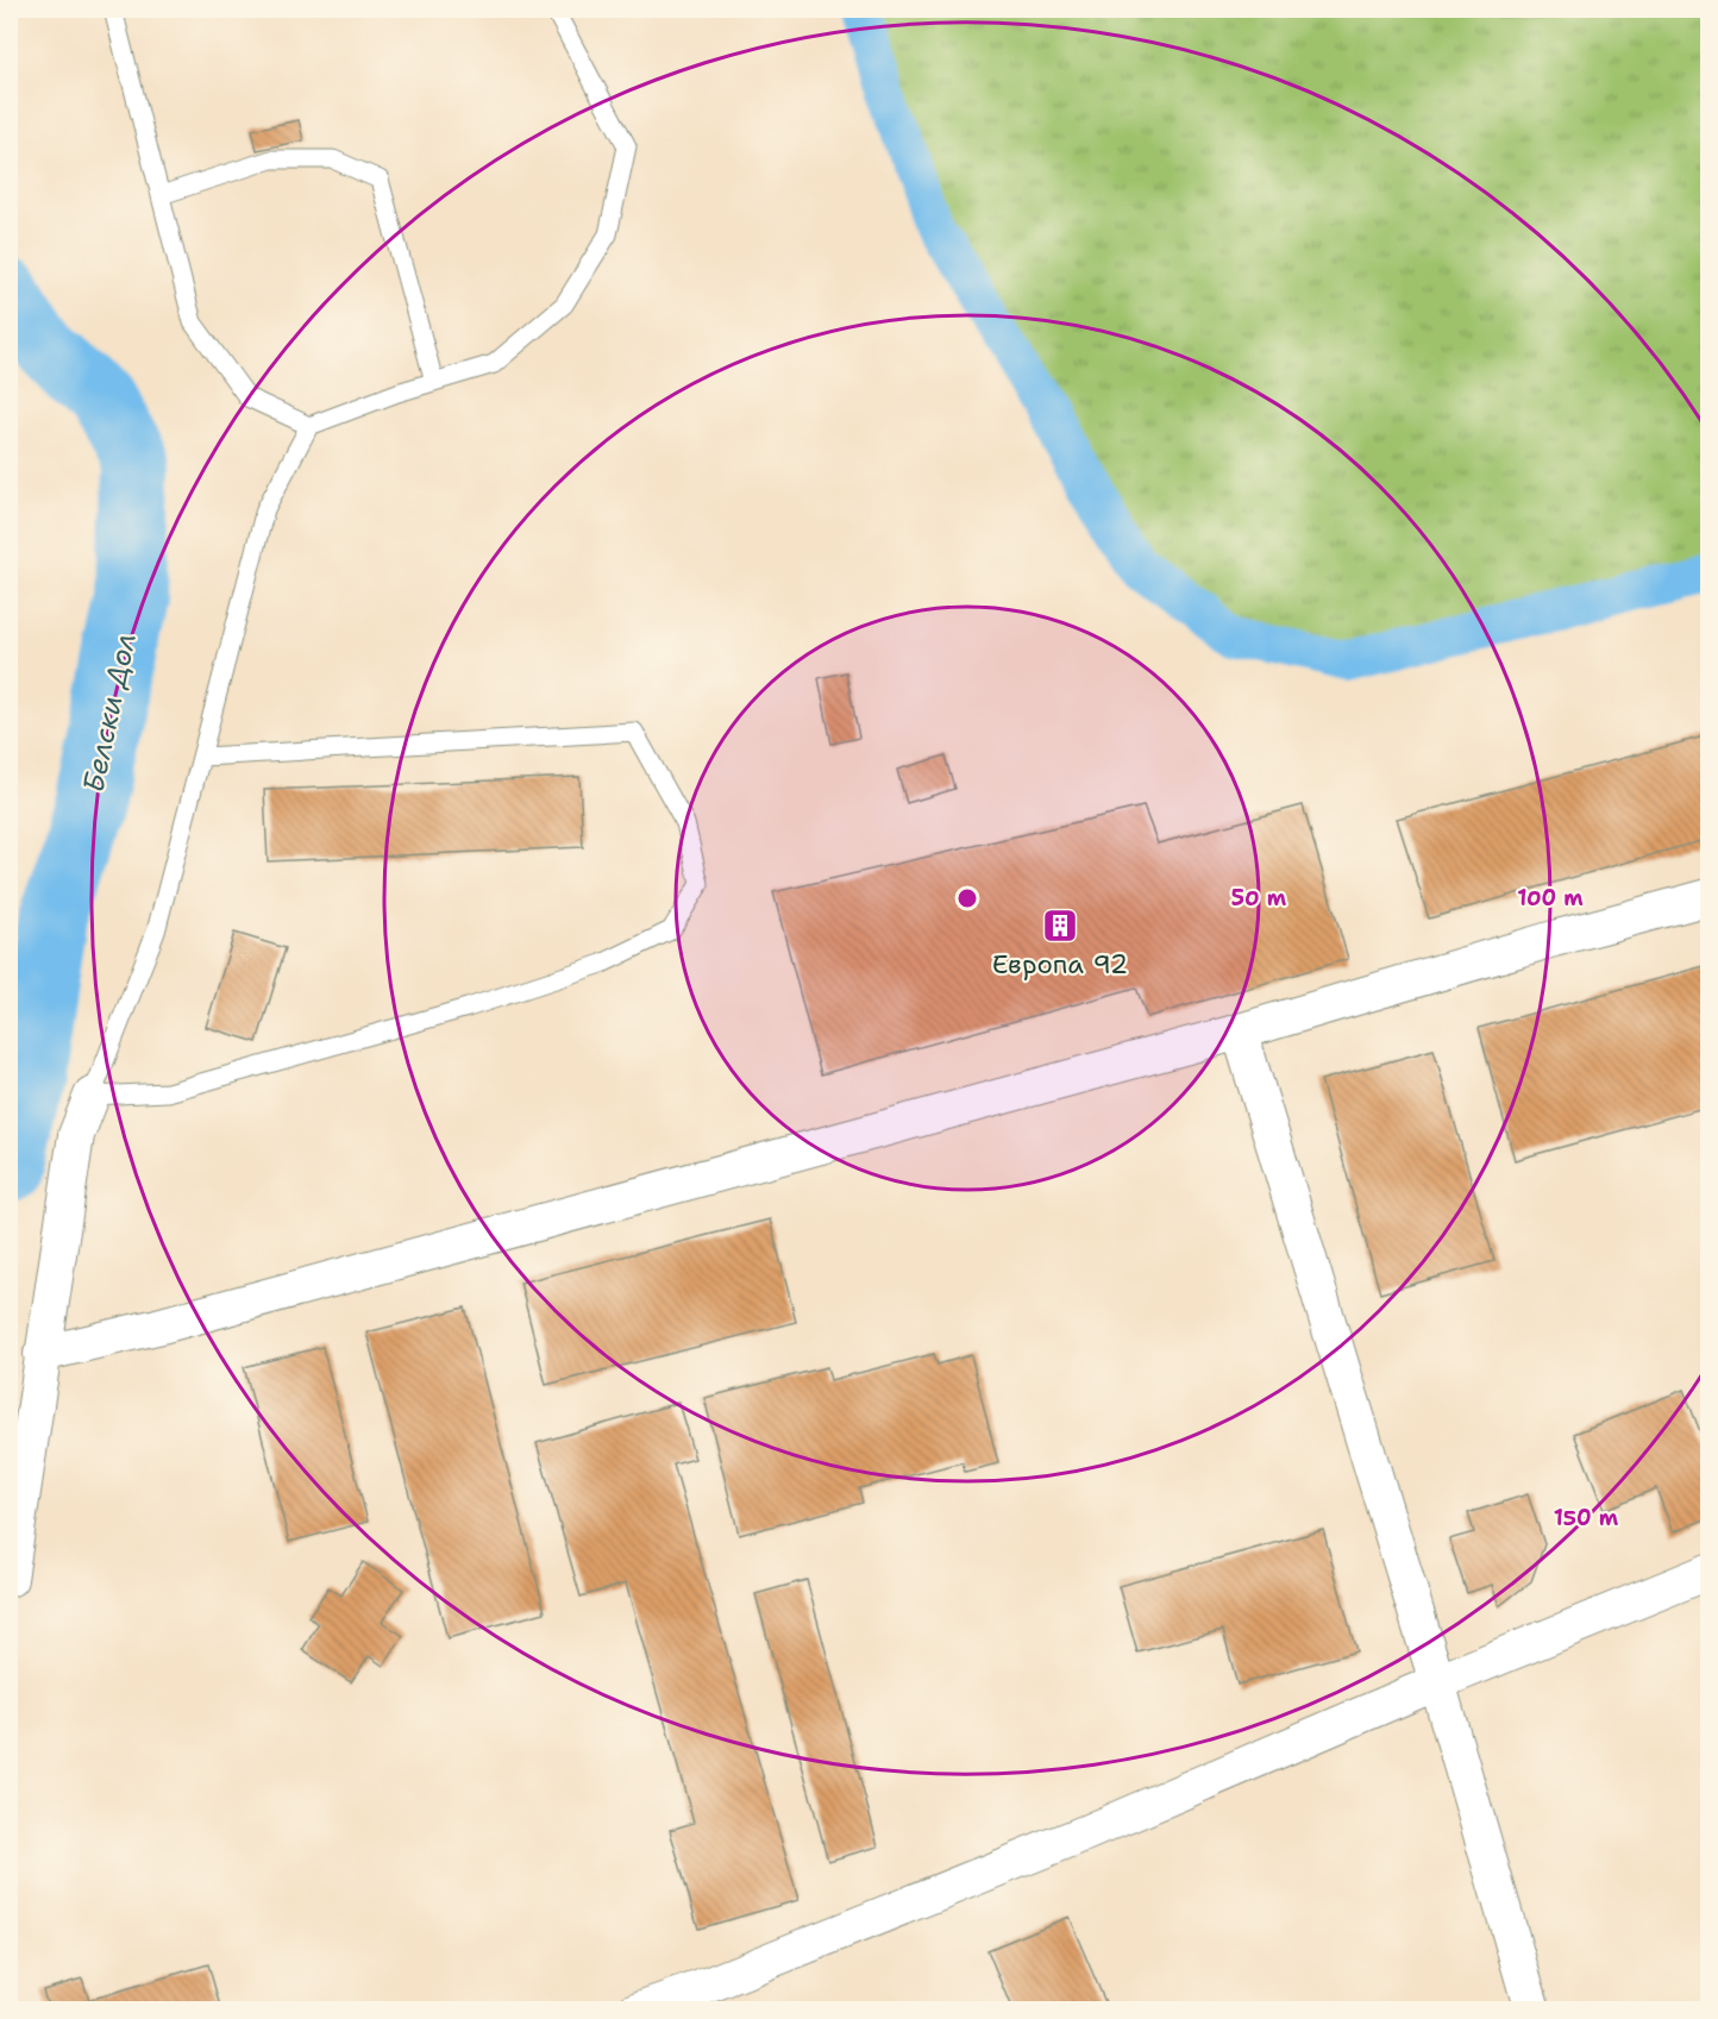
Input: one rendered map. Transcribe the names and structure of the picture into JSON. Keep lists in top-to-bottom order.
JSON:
{
  "water": ["Белски Дол"],
  "places": {
    "building": ["Европа 92"]
  },
  "rings": ["50 m", "100 m", "150 m"]
}
